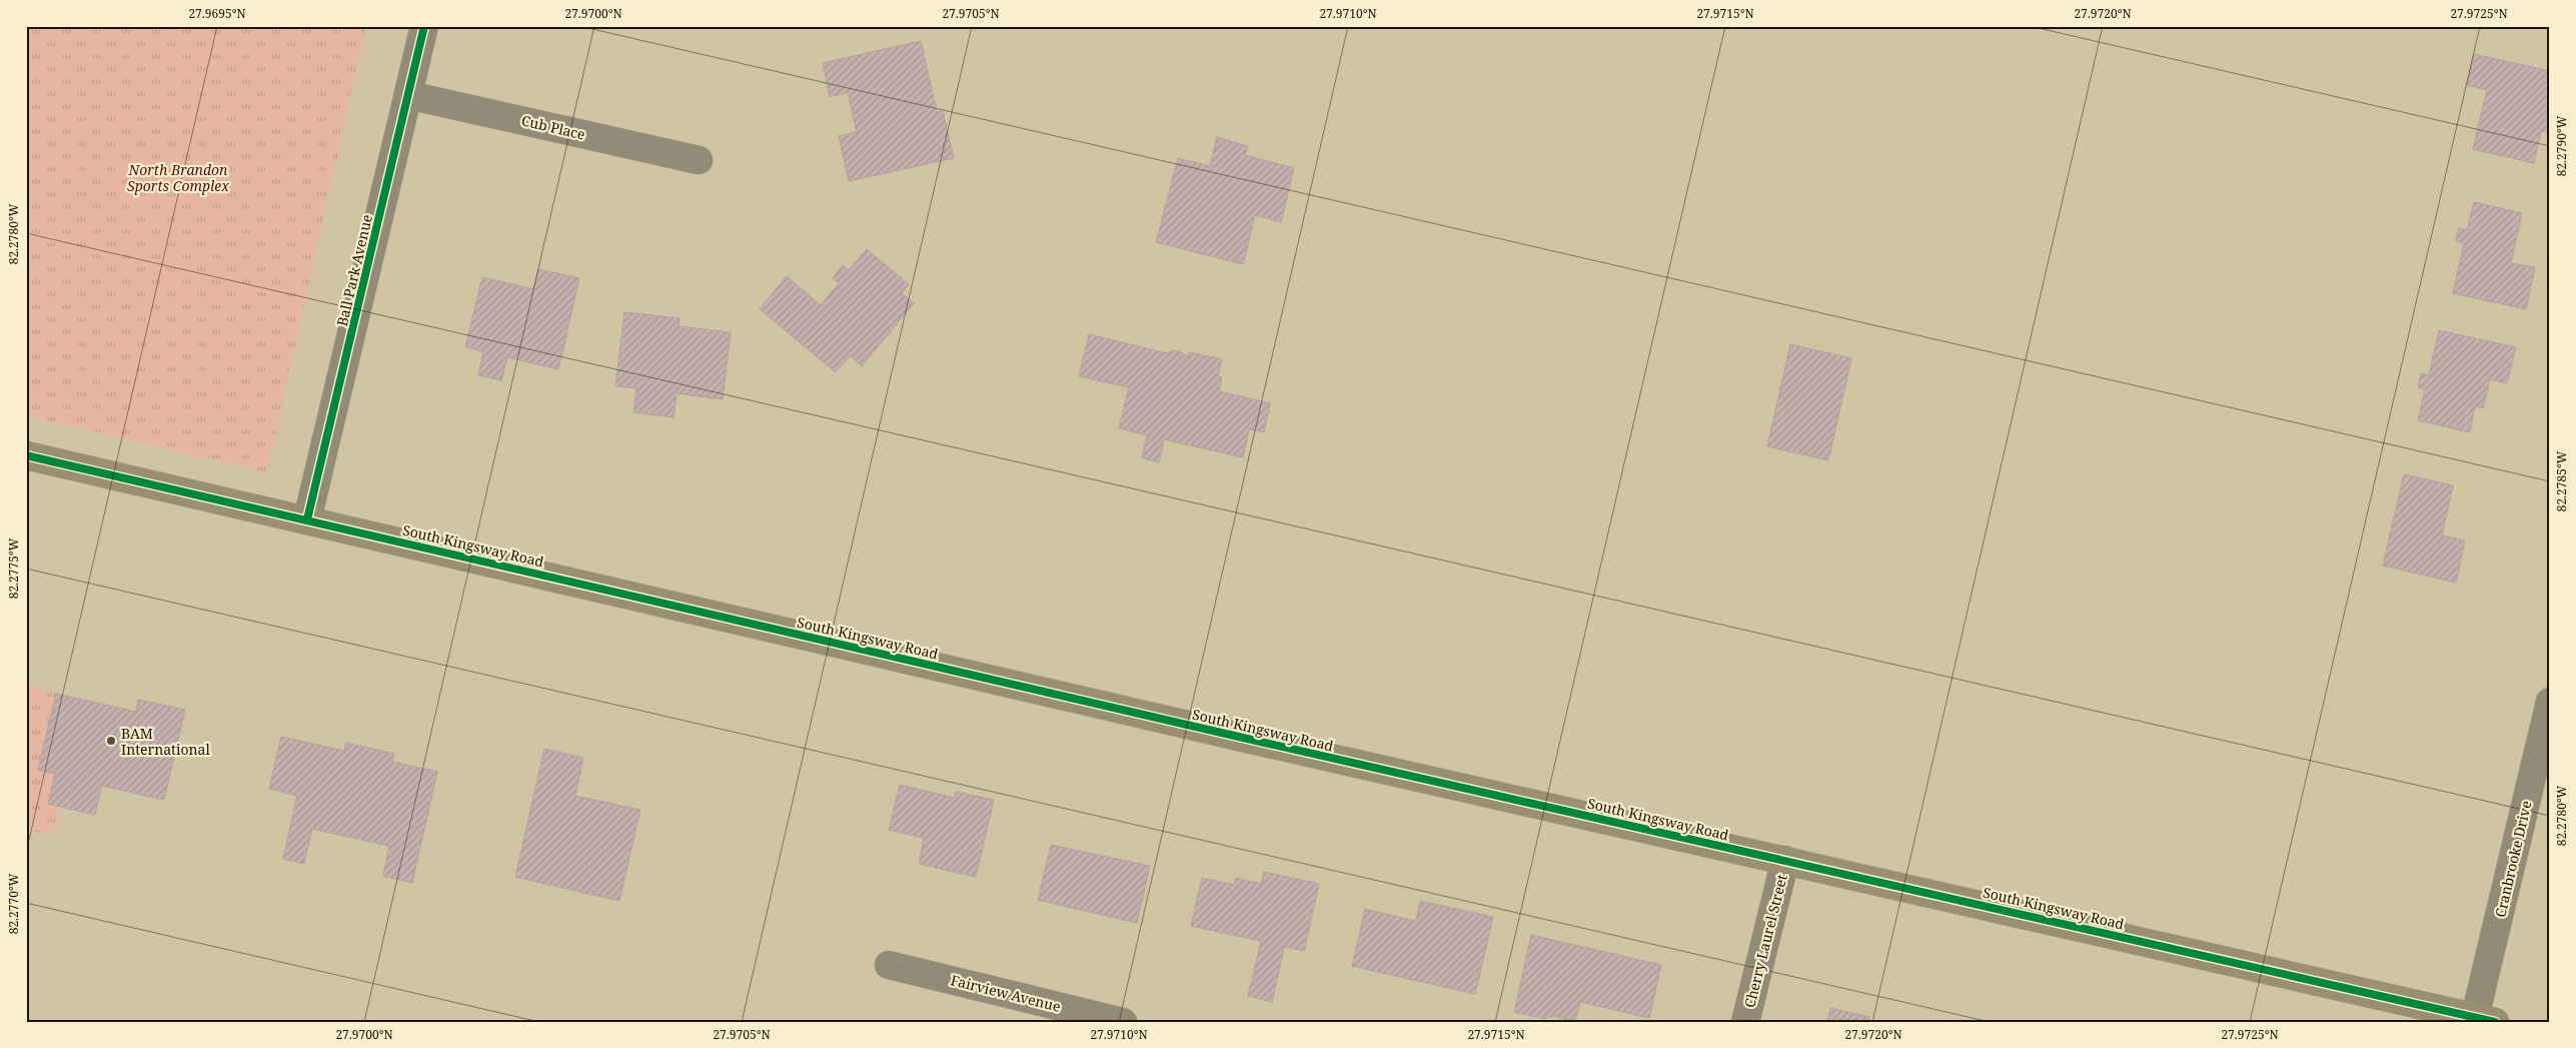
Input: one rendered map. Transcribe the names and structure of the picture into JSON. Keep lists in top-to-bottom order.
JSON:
{
  "streets": {
    "street": [
      "Cub Place",
      "Ball Park Avenue",
      "South Kingsway Road",
      "Cranbrooke Drive",
      "Cherry Laurel Street",
      "Fairview Avenue"
    ]
  },
  "crossings": [
    ["Cub Place", "Ball Park Avenue"],
    ["Ball Park Avenue", "South Kingsway Road"],
    ["South Kingsway Road", "Cranbrooke Drive"],
    ["South Kingsway Road", "Cherry Laurel Street"]
  ],
  "parks": ["North Brandon Sports Complex"],
  "places": ["BAM International"],
  "coordinates": [
    "27.9695°N",
    "27.9700°N",
    "27.9705°N",
    "27.9710°N",
    "27.9715°N",
    "27.9720°N",
    "27.9725°N",
    "82.2790°W",
    "82.2780°W",
    "82.2785°W",
    "82.2775°W",
    "82.2770°W"
  ]
}
